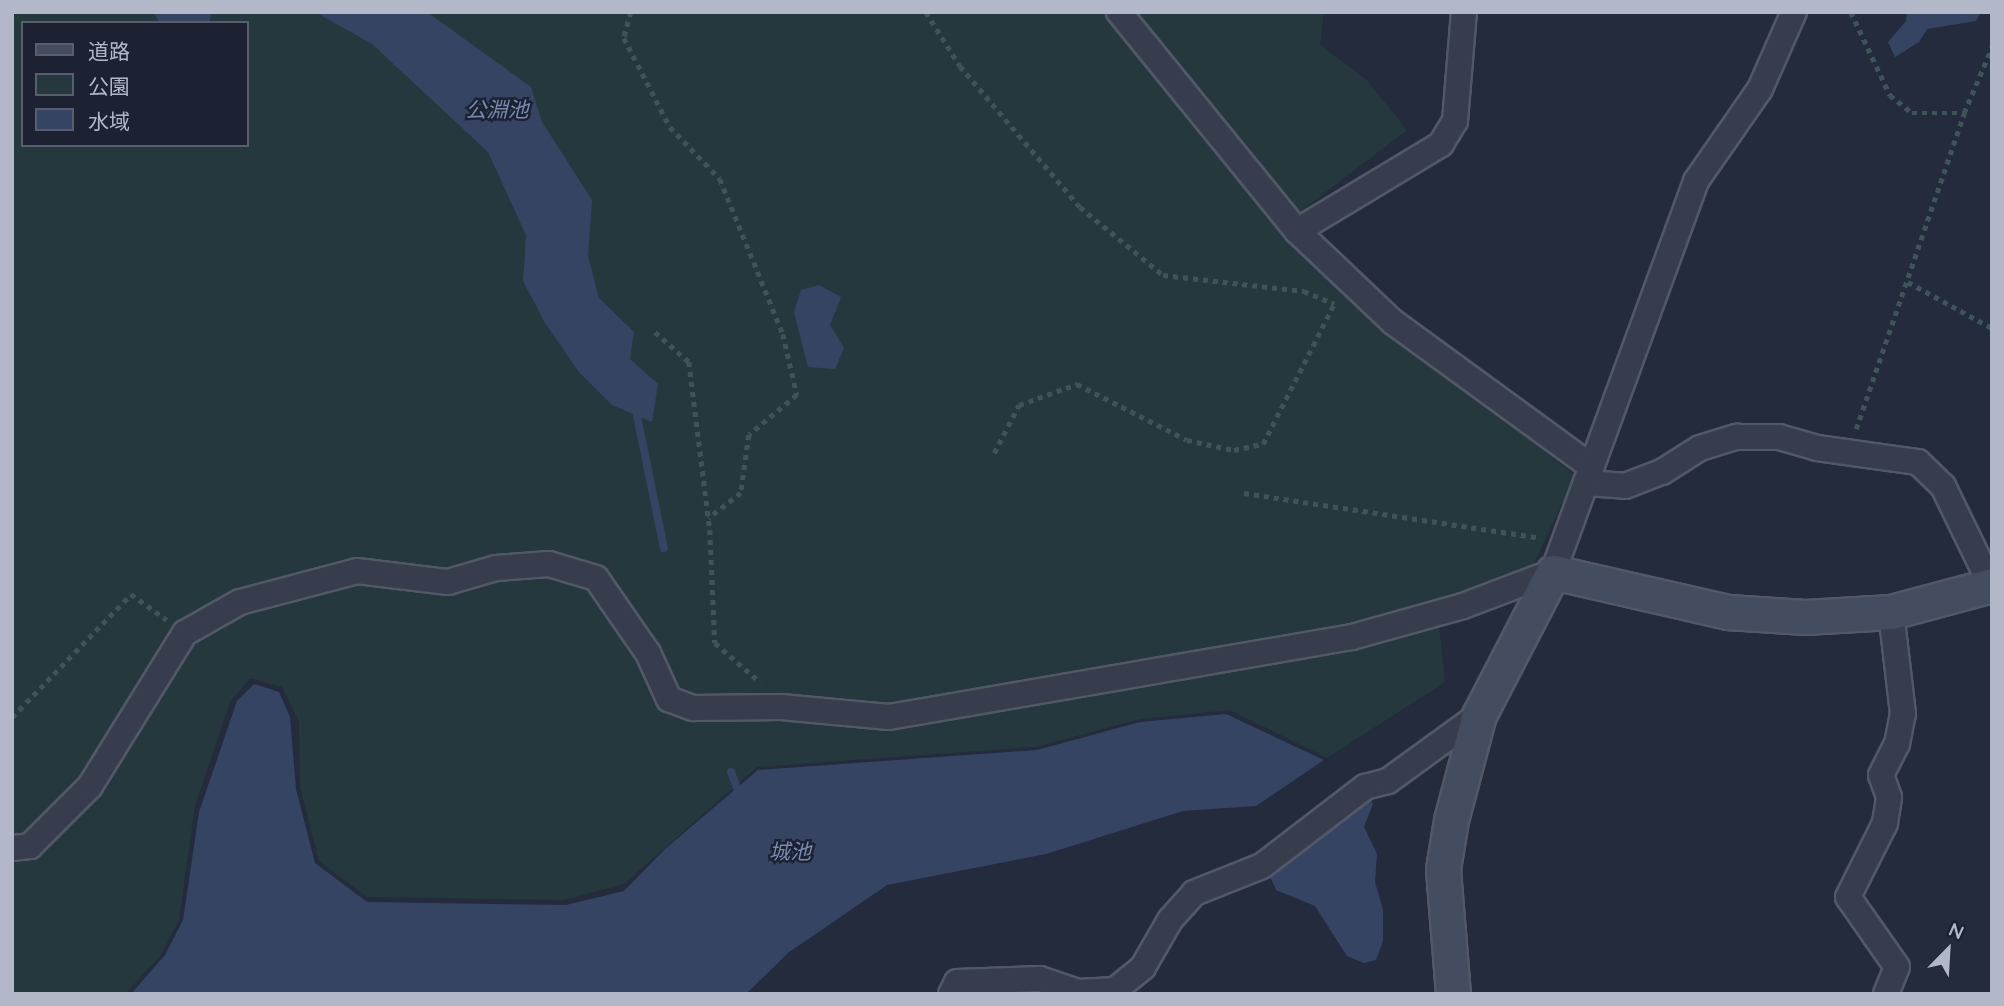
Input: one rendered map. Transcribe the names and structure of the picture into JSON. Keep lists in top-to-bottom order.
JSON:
{
  "water": ["公淵池", "城池"],
  "legend": ["道路", "公園", "水域"],
  "north": "top right"
}
